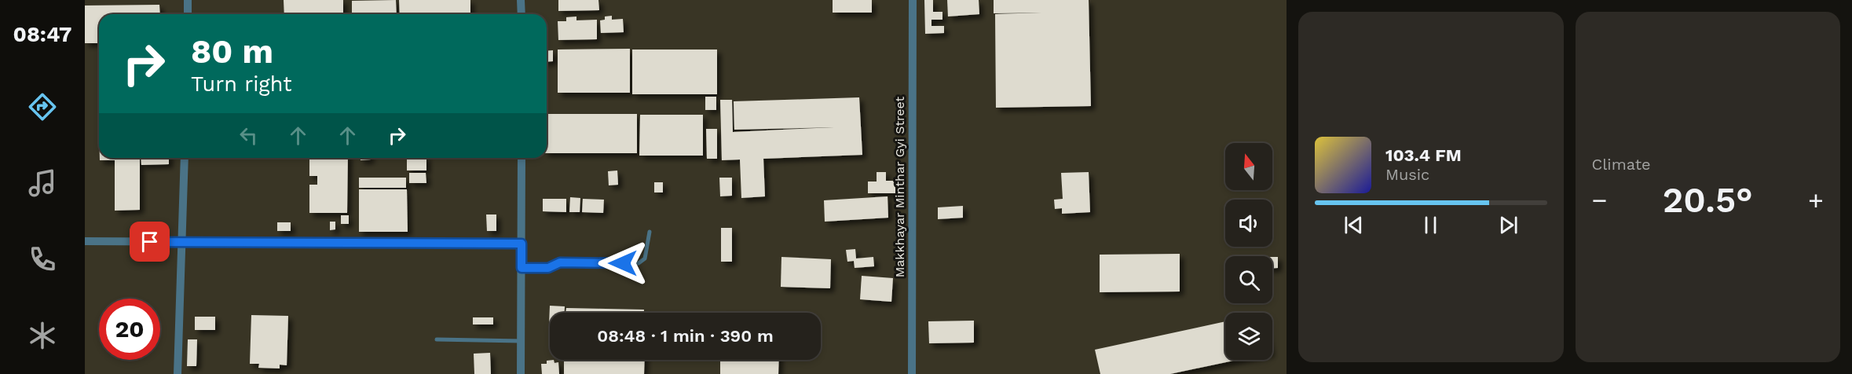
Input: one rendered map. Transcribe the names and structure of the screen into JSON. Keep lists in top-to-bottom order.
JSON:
{
  "streets": {
    "street": ["Makkhayar Minthar Gyi Street"]
  },
  "north": "top",
  "page": {
    "tabs": "08:47",
    "tile": "Climate",
    "turn": ["80 m", "Turn right"],
    "song": ["103.4 FM", "Music"],
    "heat": ["−", "20.5°", "+"],
    "limit": "20",
    "trip": "08:48 · 1 min · 390 m"
  }
}
